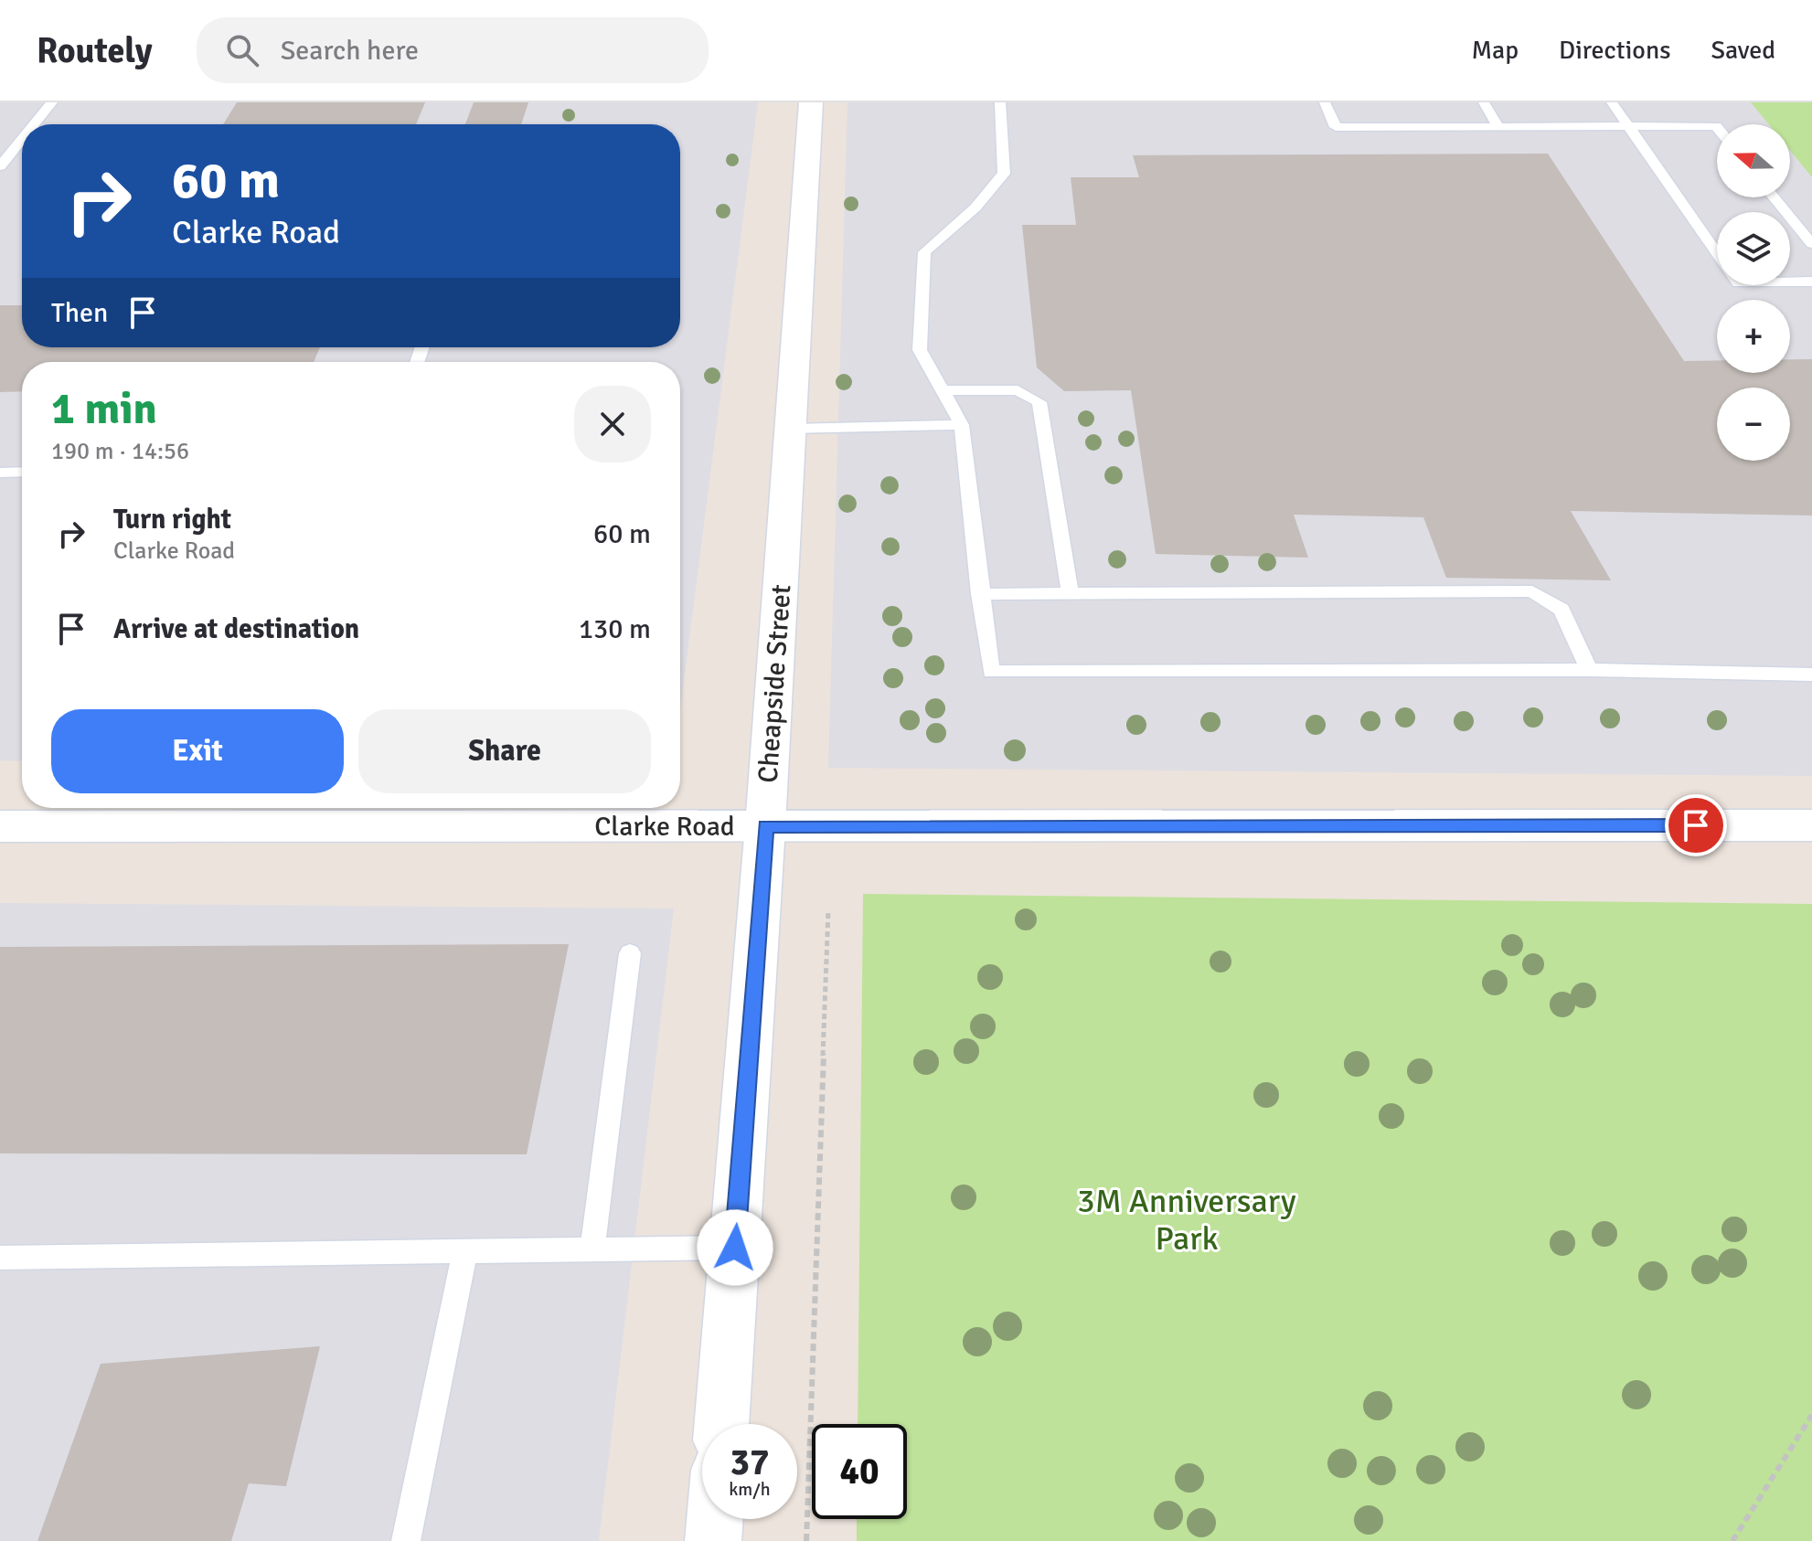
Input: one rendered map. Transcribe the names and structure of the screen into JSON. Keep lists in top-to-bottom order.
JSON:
{
  "streets": {
    "street": ["Cheapside Street", "Clarke Road"]
  },
  "crossings": [
    ["Cheapside Street", "Clarke Road"]
  ],
  "parks": ["3M Anniversary Park"],
  "north": "left",
  "page": {
    "header": "Routely",
    "search": "Search here",
    "nav": ["Map", "Directions", "Saved"],
    "map_buttons": ["+", "−"],
    "turn": ["60 m", "Clarke Road"],
    "then": "Then",
    "heading": ["1 min", "190 m · 14:56"],
    "list": [
      {
        "name": "Turn right",
        "note": "Clarke Road",
        "value": "60 m"
      },
      {
        "name": "Arrive at destination",
        "value": "130 m"
      }
    ],
    "buttons": ["Exit", "Share"],
    "speed": "37 km/h",
    "limit": "40"
  }
}
